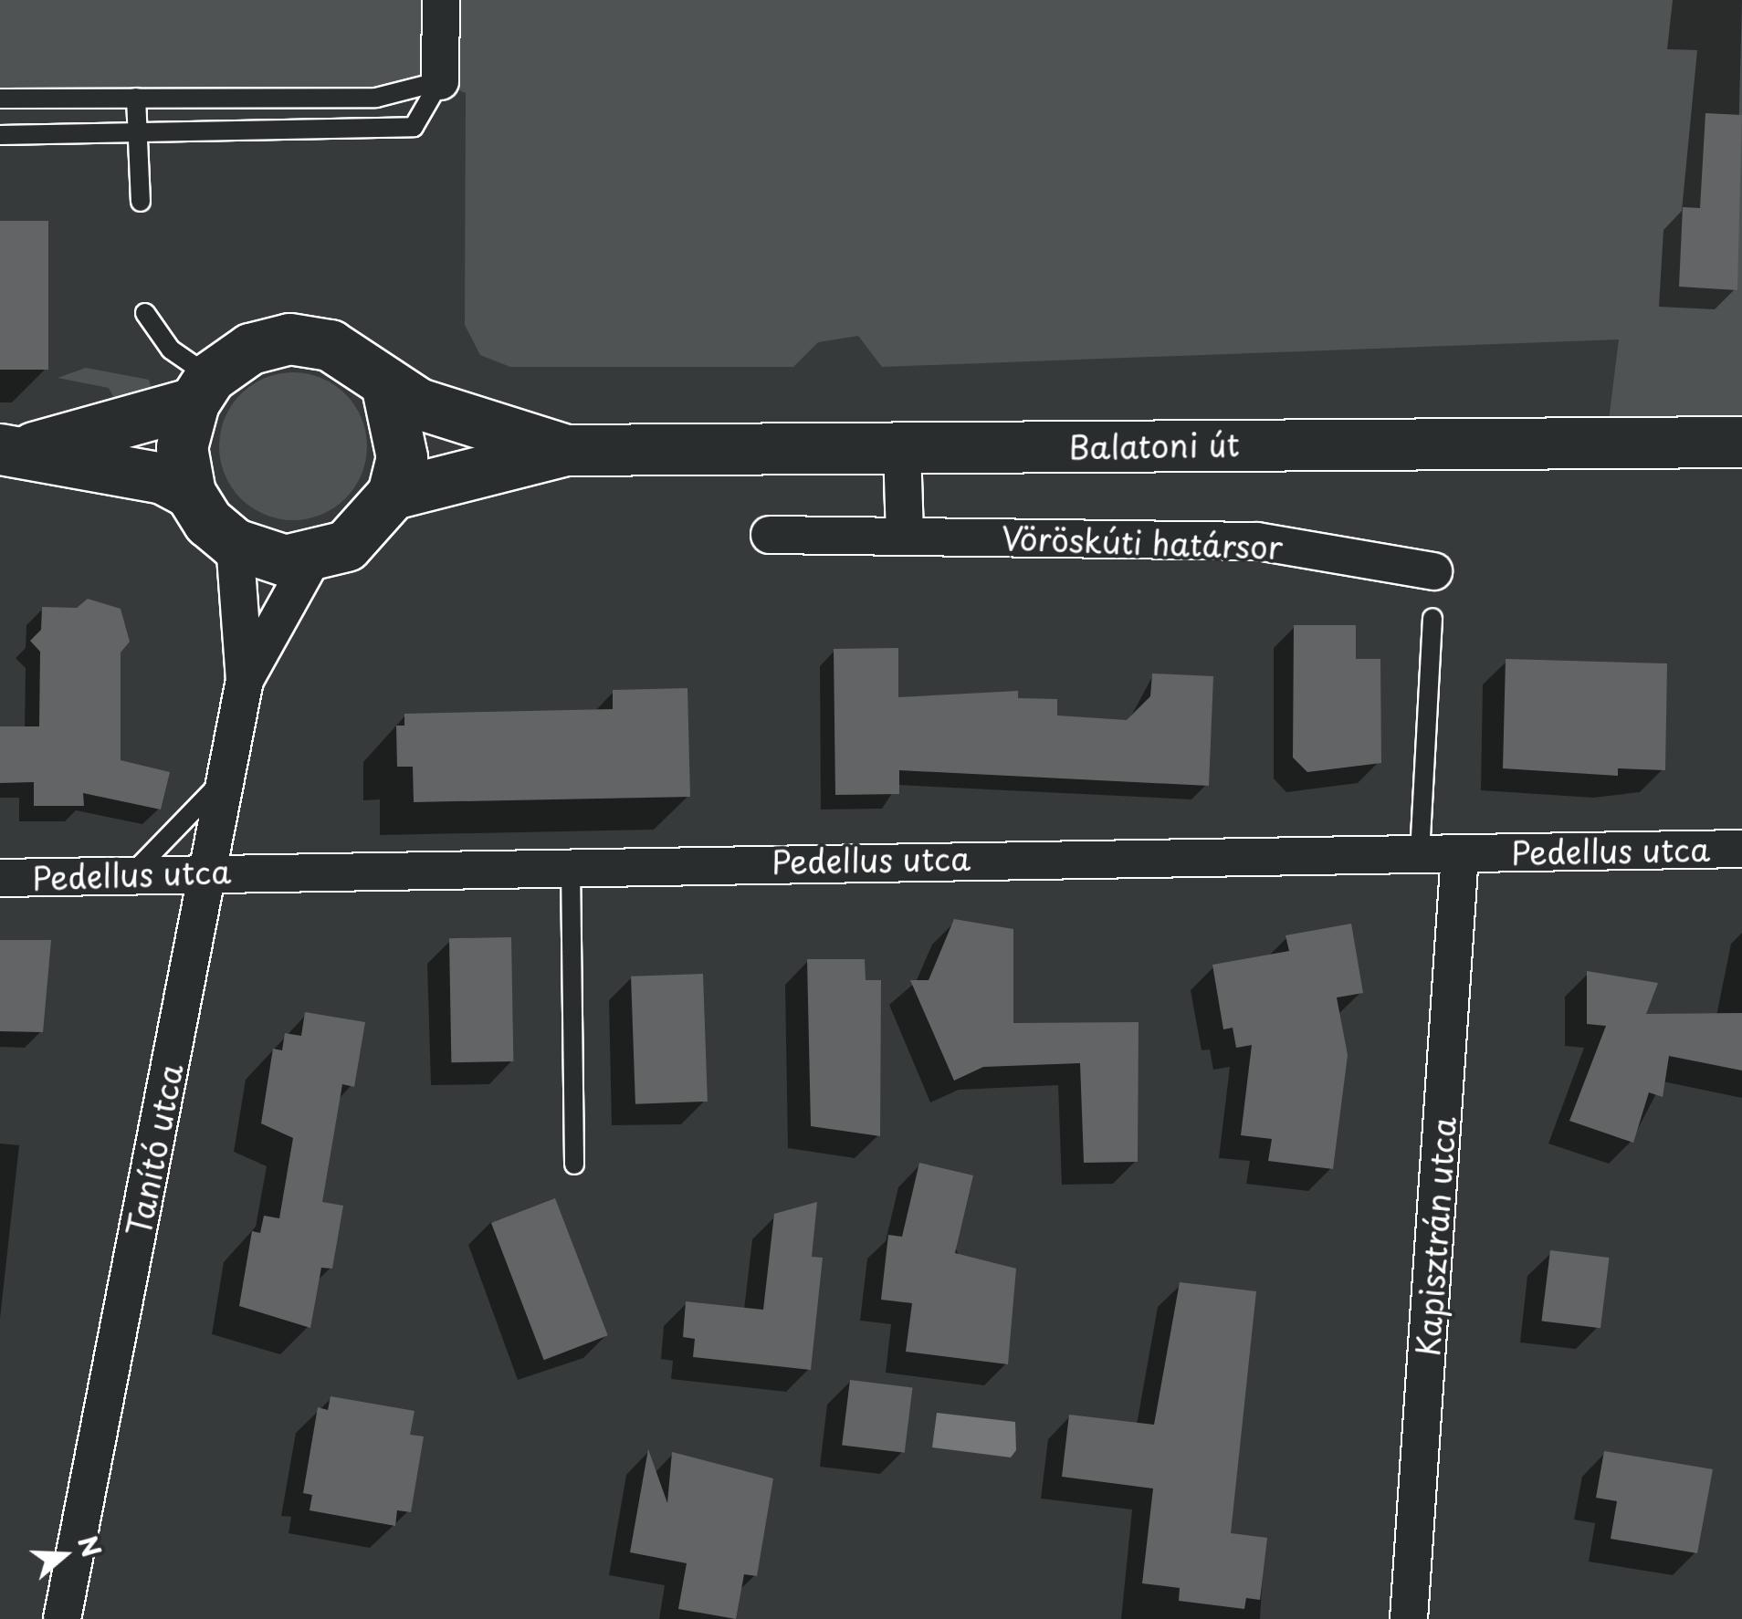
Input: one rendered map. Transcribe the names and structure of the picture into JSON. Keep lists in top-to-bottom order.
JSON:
{
  "streets": {
    "main road": ["Balatoni út"],
    "street": [
      "Vöröskúti határsor",
      "Pedellus utca",
      "Tanító utca",
      "Kapisztrán utca"
    ]
  },
  "crossings": [
    ["Balatoni út", "Tanító utca"],
    ["Pedellus utca", "Tanító utca"],
    ["Pedellus utca", "Kapisztrán utca"]
  ],
  "north": "right"
}
